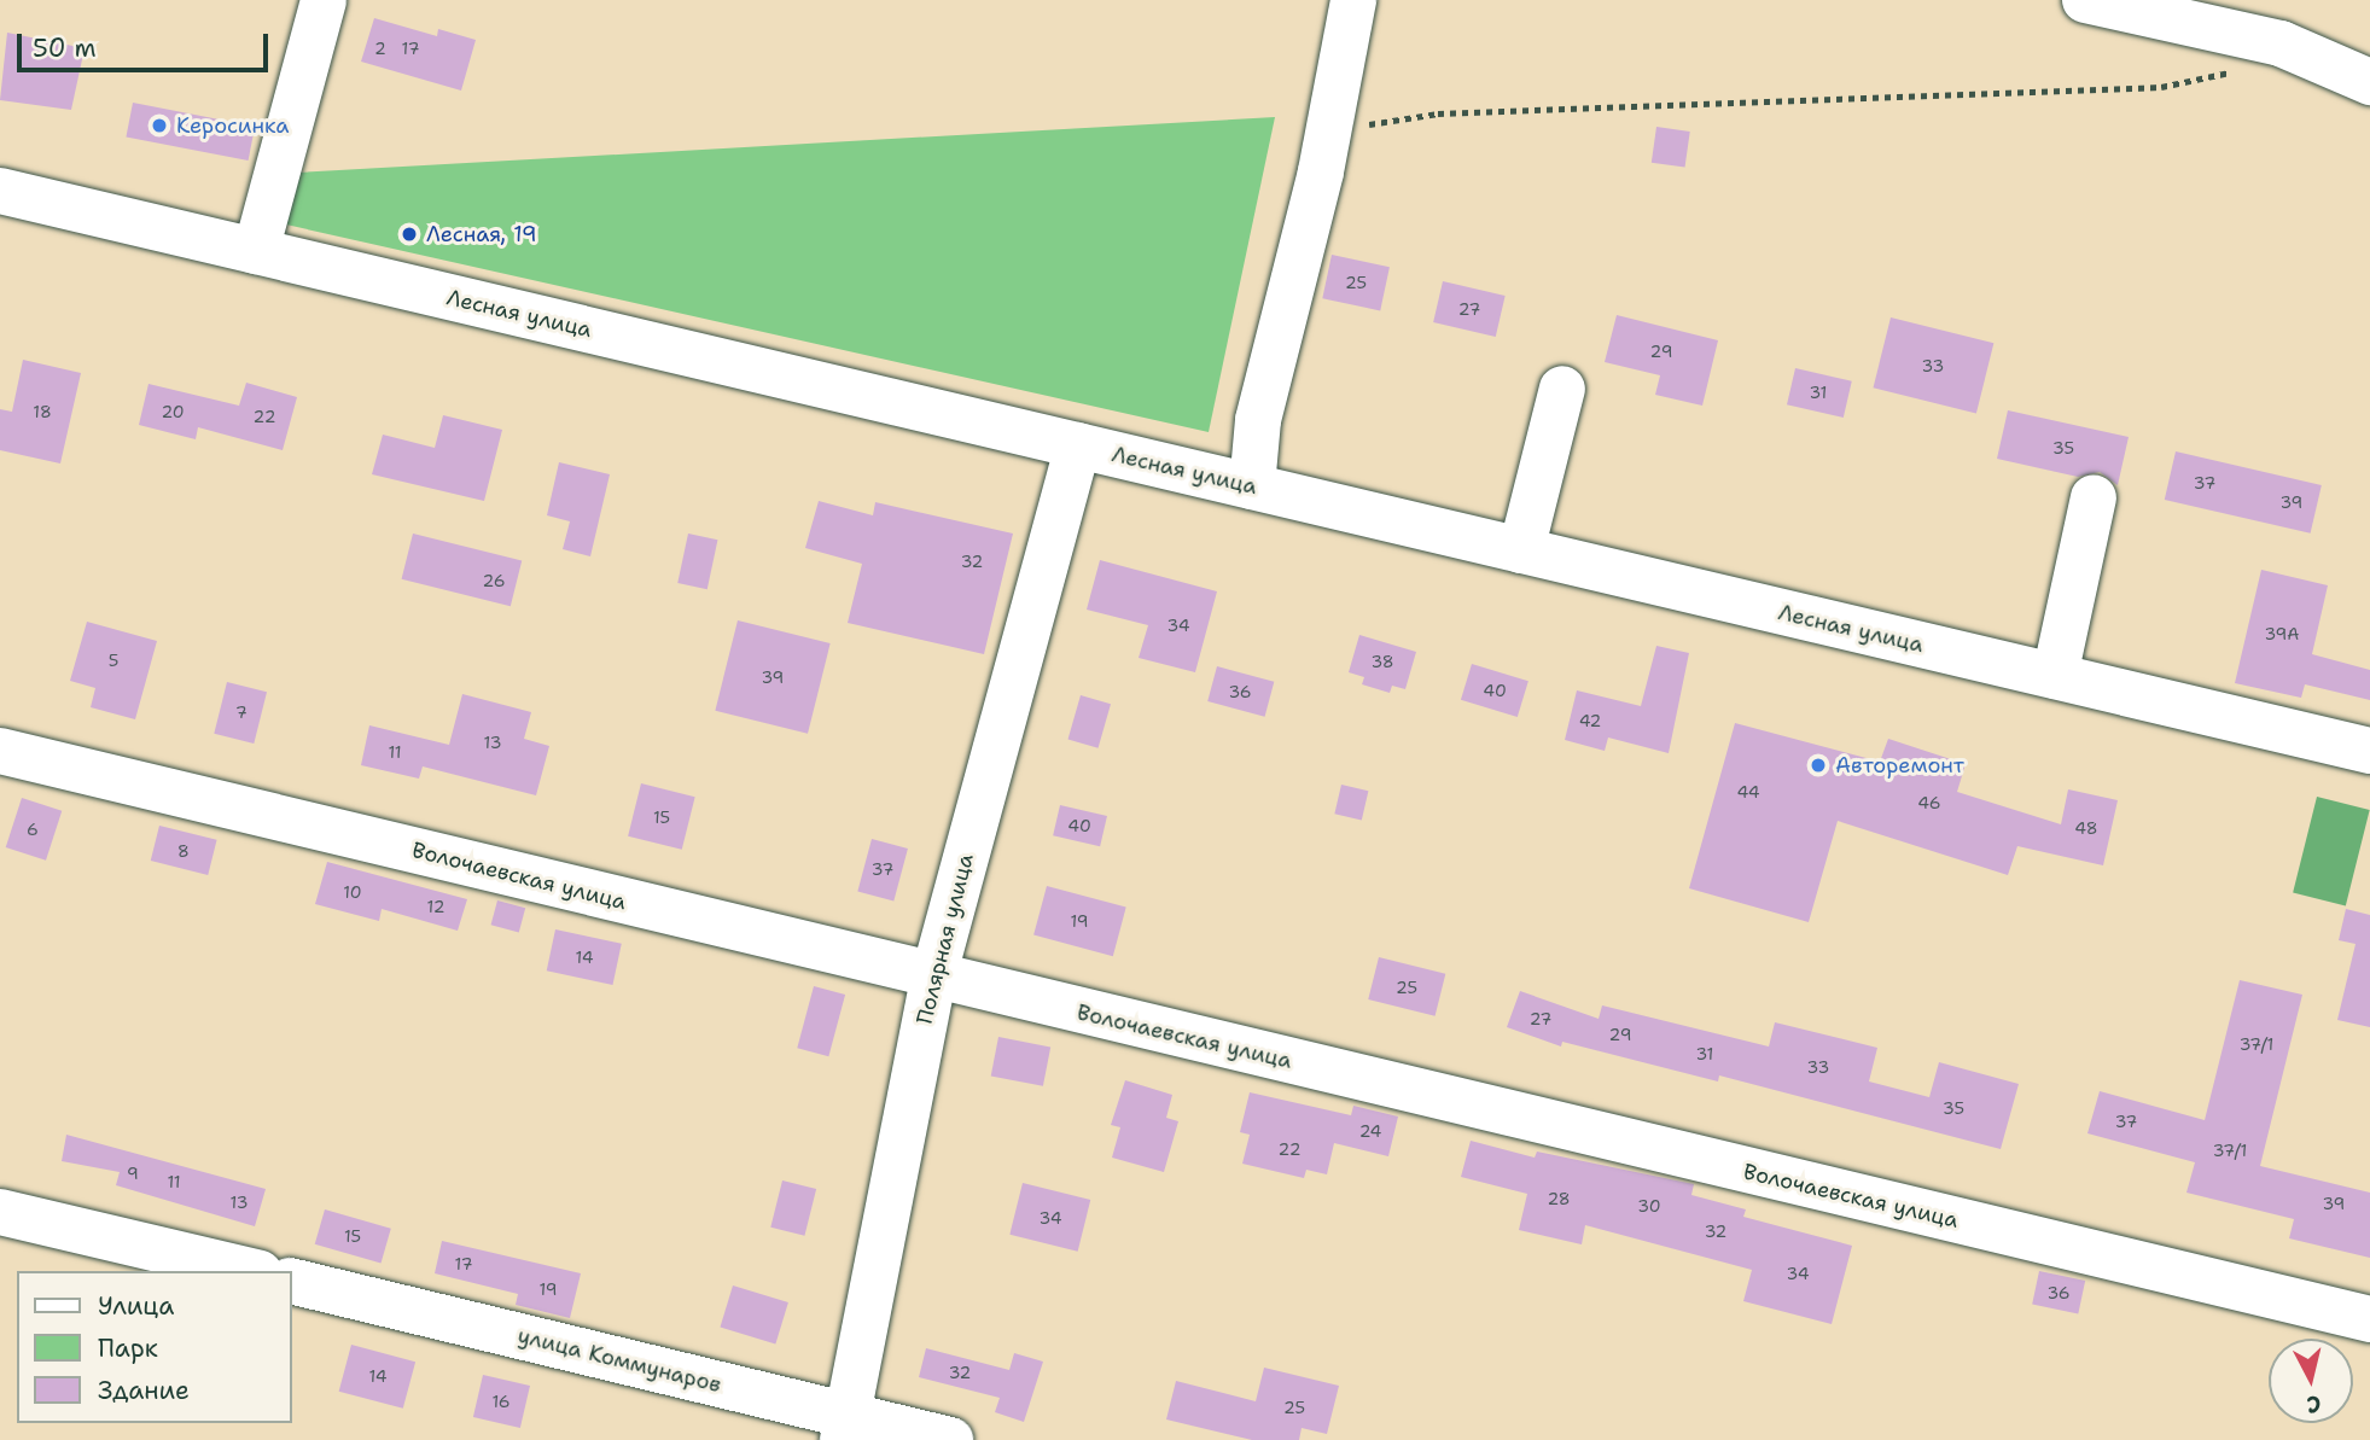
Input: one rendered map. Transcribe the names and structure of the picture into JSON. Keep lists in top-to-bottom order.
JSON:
{
  "streets": {
    "street": [
      "Лесная улица",
      "Волочаевская улица",
      "Полярная улица",
      "улица Коммунаров"
    ]
  },
  "crossings": [
    ["Лесная улица", "Полярная улица"],
    ["Волочаевская улица", "Полярная улица"],
    ["Полярная улица", "улица Коммунаров"]
  ],
  "places": ["Керосинка", "Лесная, 19", "Авторемонт"],
  "house_numbers": [
    "2",
    "17",
    "25",
    "27",
    "29",
    "33",
    "31",
    "18",
    "20",
    "22",
    "35",
    "37",
    "39",
    "32",
    "26",
    "34",
    "39А",
    "5",
    "38",
    "39",
    "40",
    "36",
    "7",
    "42",
    "13",
    "11",
    "44",
    "46",
    "15",
    "40",
    "48",
    "6",
    "8",
    "37",
    "10",
    "12",
    "19",
    "14",
    "25",
    "27",
    "29",
    "37/1",
    "31",
    "33",
    "35",
    "37",
    "24",
    "22",
    "37/1",
    "9",
    "11",
    "28",
    "13",
    "39",
    "30",
    "34",
    "32",
    "15",
    "17",
    "34",
    "19",
    "36",
    "32",
    "14",
    "16",
    "25"
  ],
  "legend": ["Улица", "Парк", "Здание"],
  "scale_bar": "50 m",
  "north": "bottom"
}
